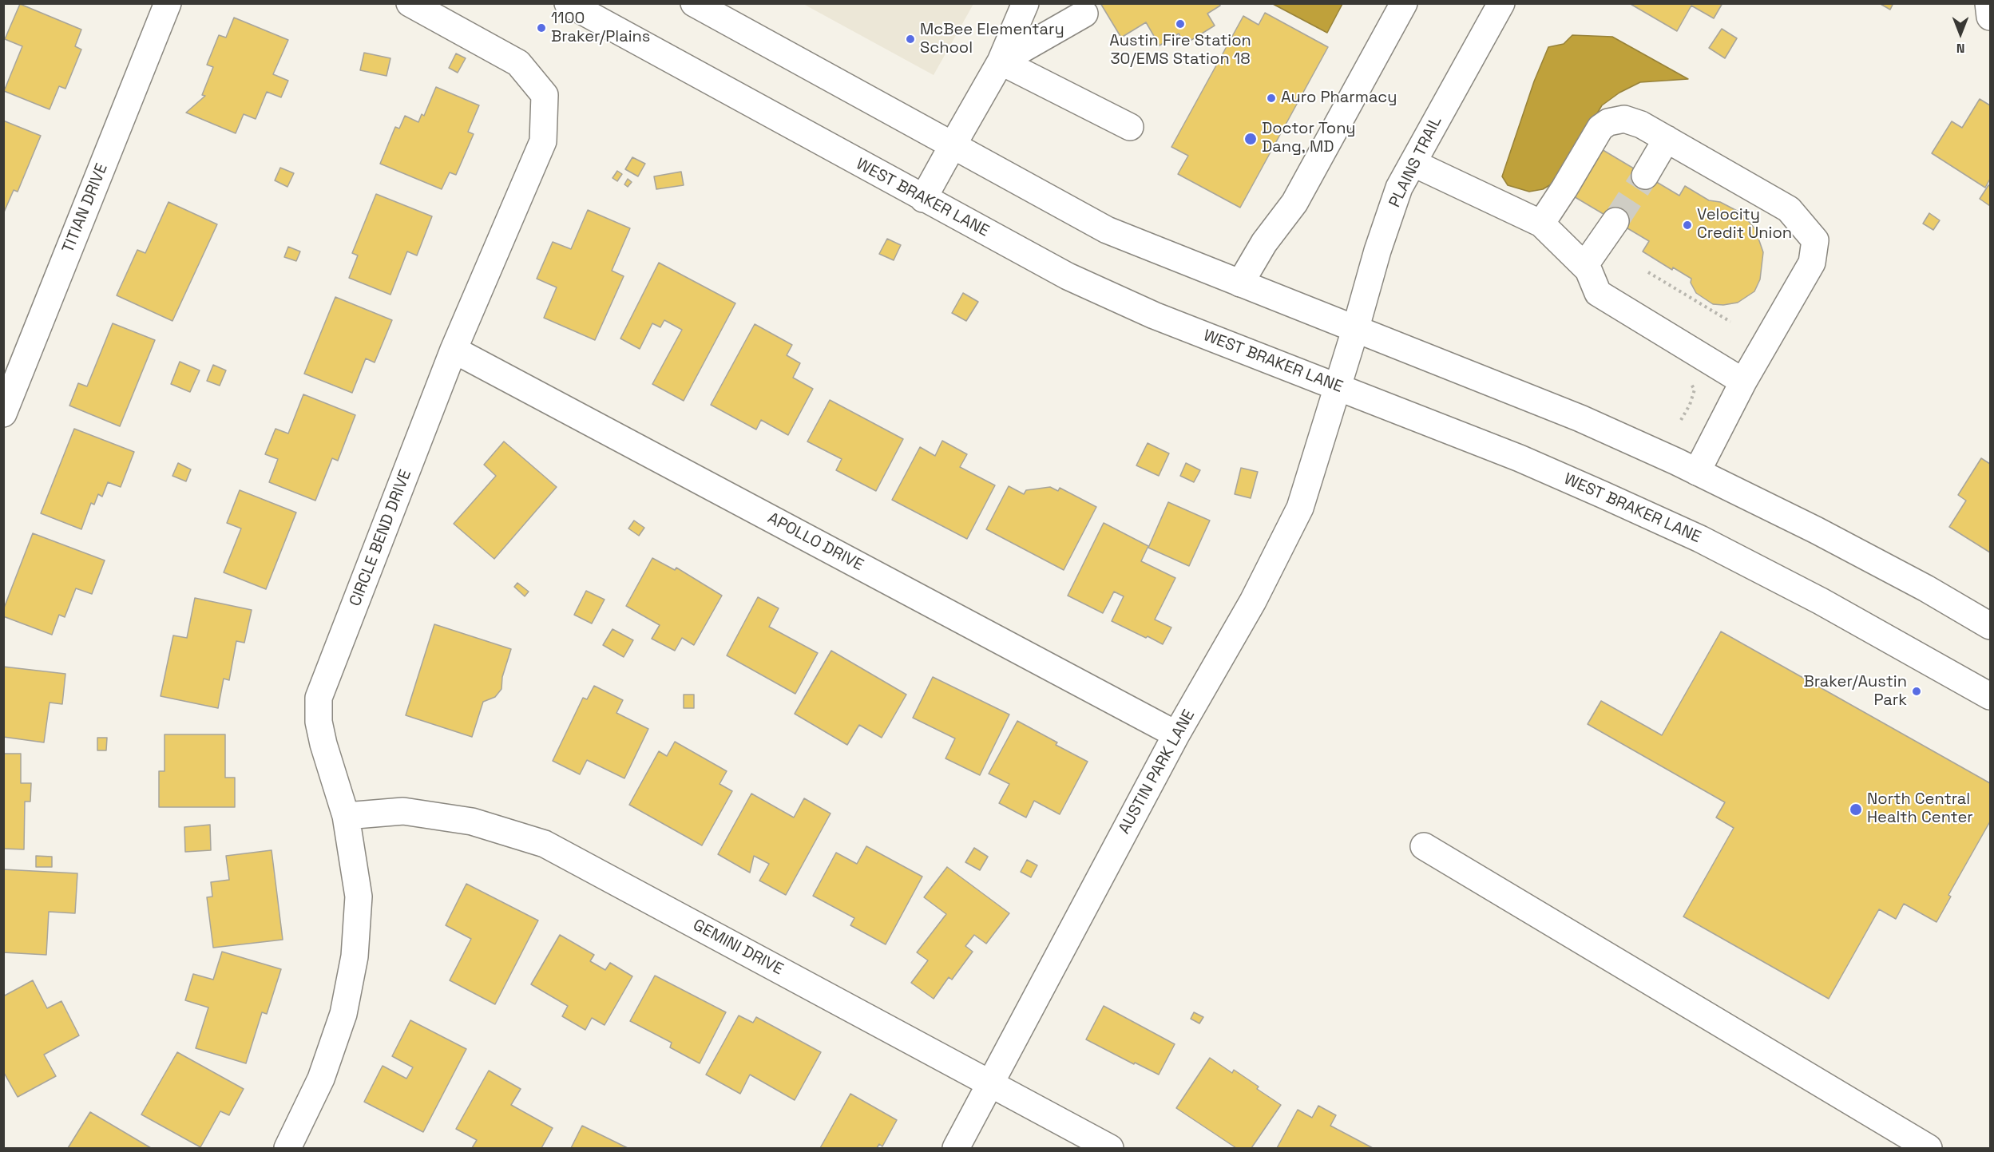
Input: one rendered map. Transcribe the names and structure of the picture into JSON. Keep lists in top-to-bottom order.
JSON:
{
  "streets": {
    "street": [
      "PLAINS TRAIL",
      "WEST BRAKER LANE",
      "TITIAN DRIVE",
      "CIRCLE BEND DRIVE",
      "APOLLO DRIVE",
      "AUSTIN PARK LANE",
      "GEMINI DRIVE"
    ]
  },
  "crossings": [
    ["PLAINS TRAIL", "WEST BRAKER LANE"],
    ["PLAINS TRAIL", "AUSTIN PARK LANE"],
    ["WEST BRAKER LANE", "AUSTIN PARK LANE"],
    ["CIRCLE BEND DRIVE", "APOLLO DRIVE"],
    ["CIRCLE BEND DRIVE", "GEMINI DRIVE"],
    ["APOLLO DRIVE", "AUSTIN PARK LANE"],
    ["AUSTIN PARK LANE", "GEMINI DRIVE"]
  ],
  "places": [
    "Austin Fire Station 30/EMS Station 18",
    "1100 Braker/Plains",
    "McBee Elementary School",
    "Auro Pharmacy",
    "Doctor Tony Dang, MD",
    "Velocity Credit Union",
    "Braker/Austin Park",
    "North Central Health Center"
  ],
  "north": "bottom"
}
